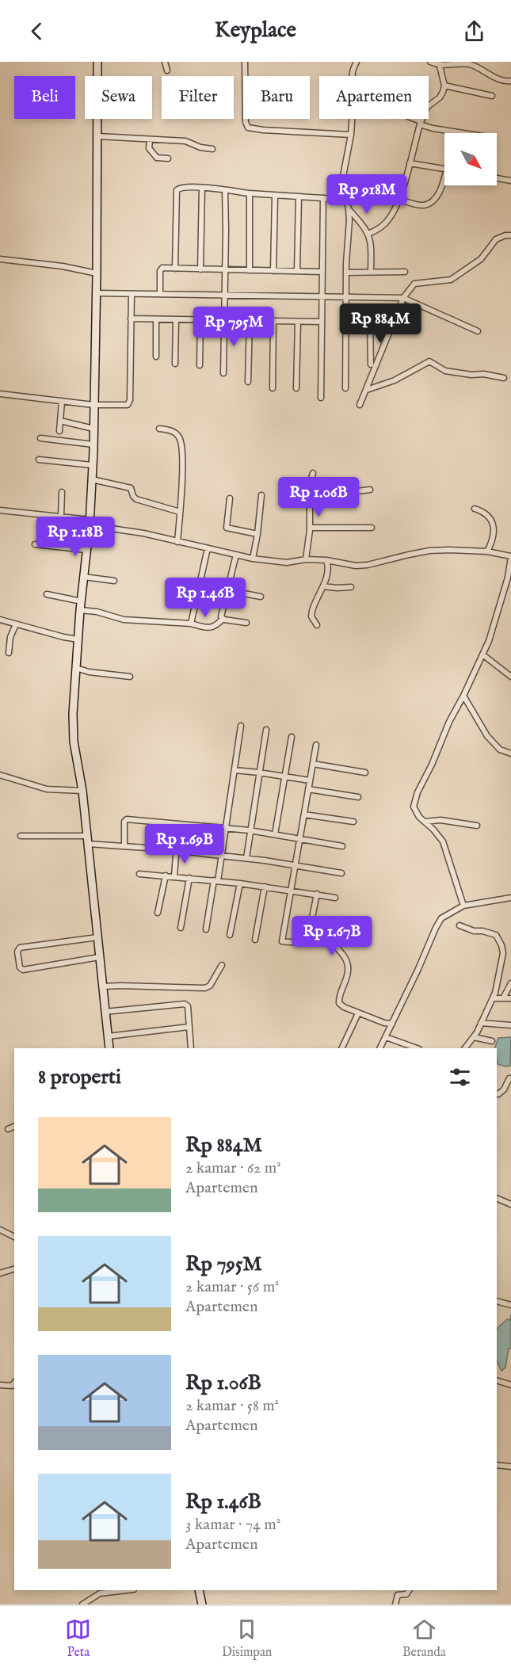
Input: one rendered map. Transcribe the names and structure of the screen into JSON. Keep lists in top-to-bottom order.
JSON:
{
  "north": "bottom right",
  "page": {
    "header": "Keyplace",
    "chip": [
      "Beli",
      "Sewa",
      "Filter",
      "Baru",
      "Apartemen"
    ],
    "price": [
      "Rp 918M",
      "Rp 884M",
      "Rp 795M",
      "Rp 1.06B",
      "Rp 1.18B",
      "Rp 1.46B",
      "Rp 1.69B",
      "Rp 1.67B"
    ],
    "heading": "8 properti",
    "list": [
      {
        "name": "Rp 884M",
        "note": "2 kamar · 62 m² · Apartemen"
      },
      {
        "name": "Rp 795M",
        "note": "2 kamar · 56 m² · Apartemen"
      },
      {
        "name": "Rp 1.06B",
        "note": "2 kamar · 58 m² · Apartemen"
      },
      {
        "name": "Rp 1.46B",
        "note": "3 kamar · 74 m² · Apartemen"
      }
    ],
    "tabs": ["Peta", "Disimpan", "Beranda"]
  }
}
